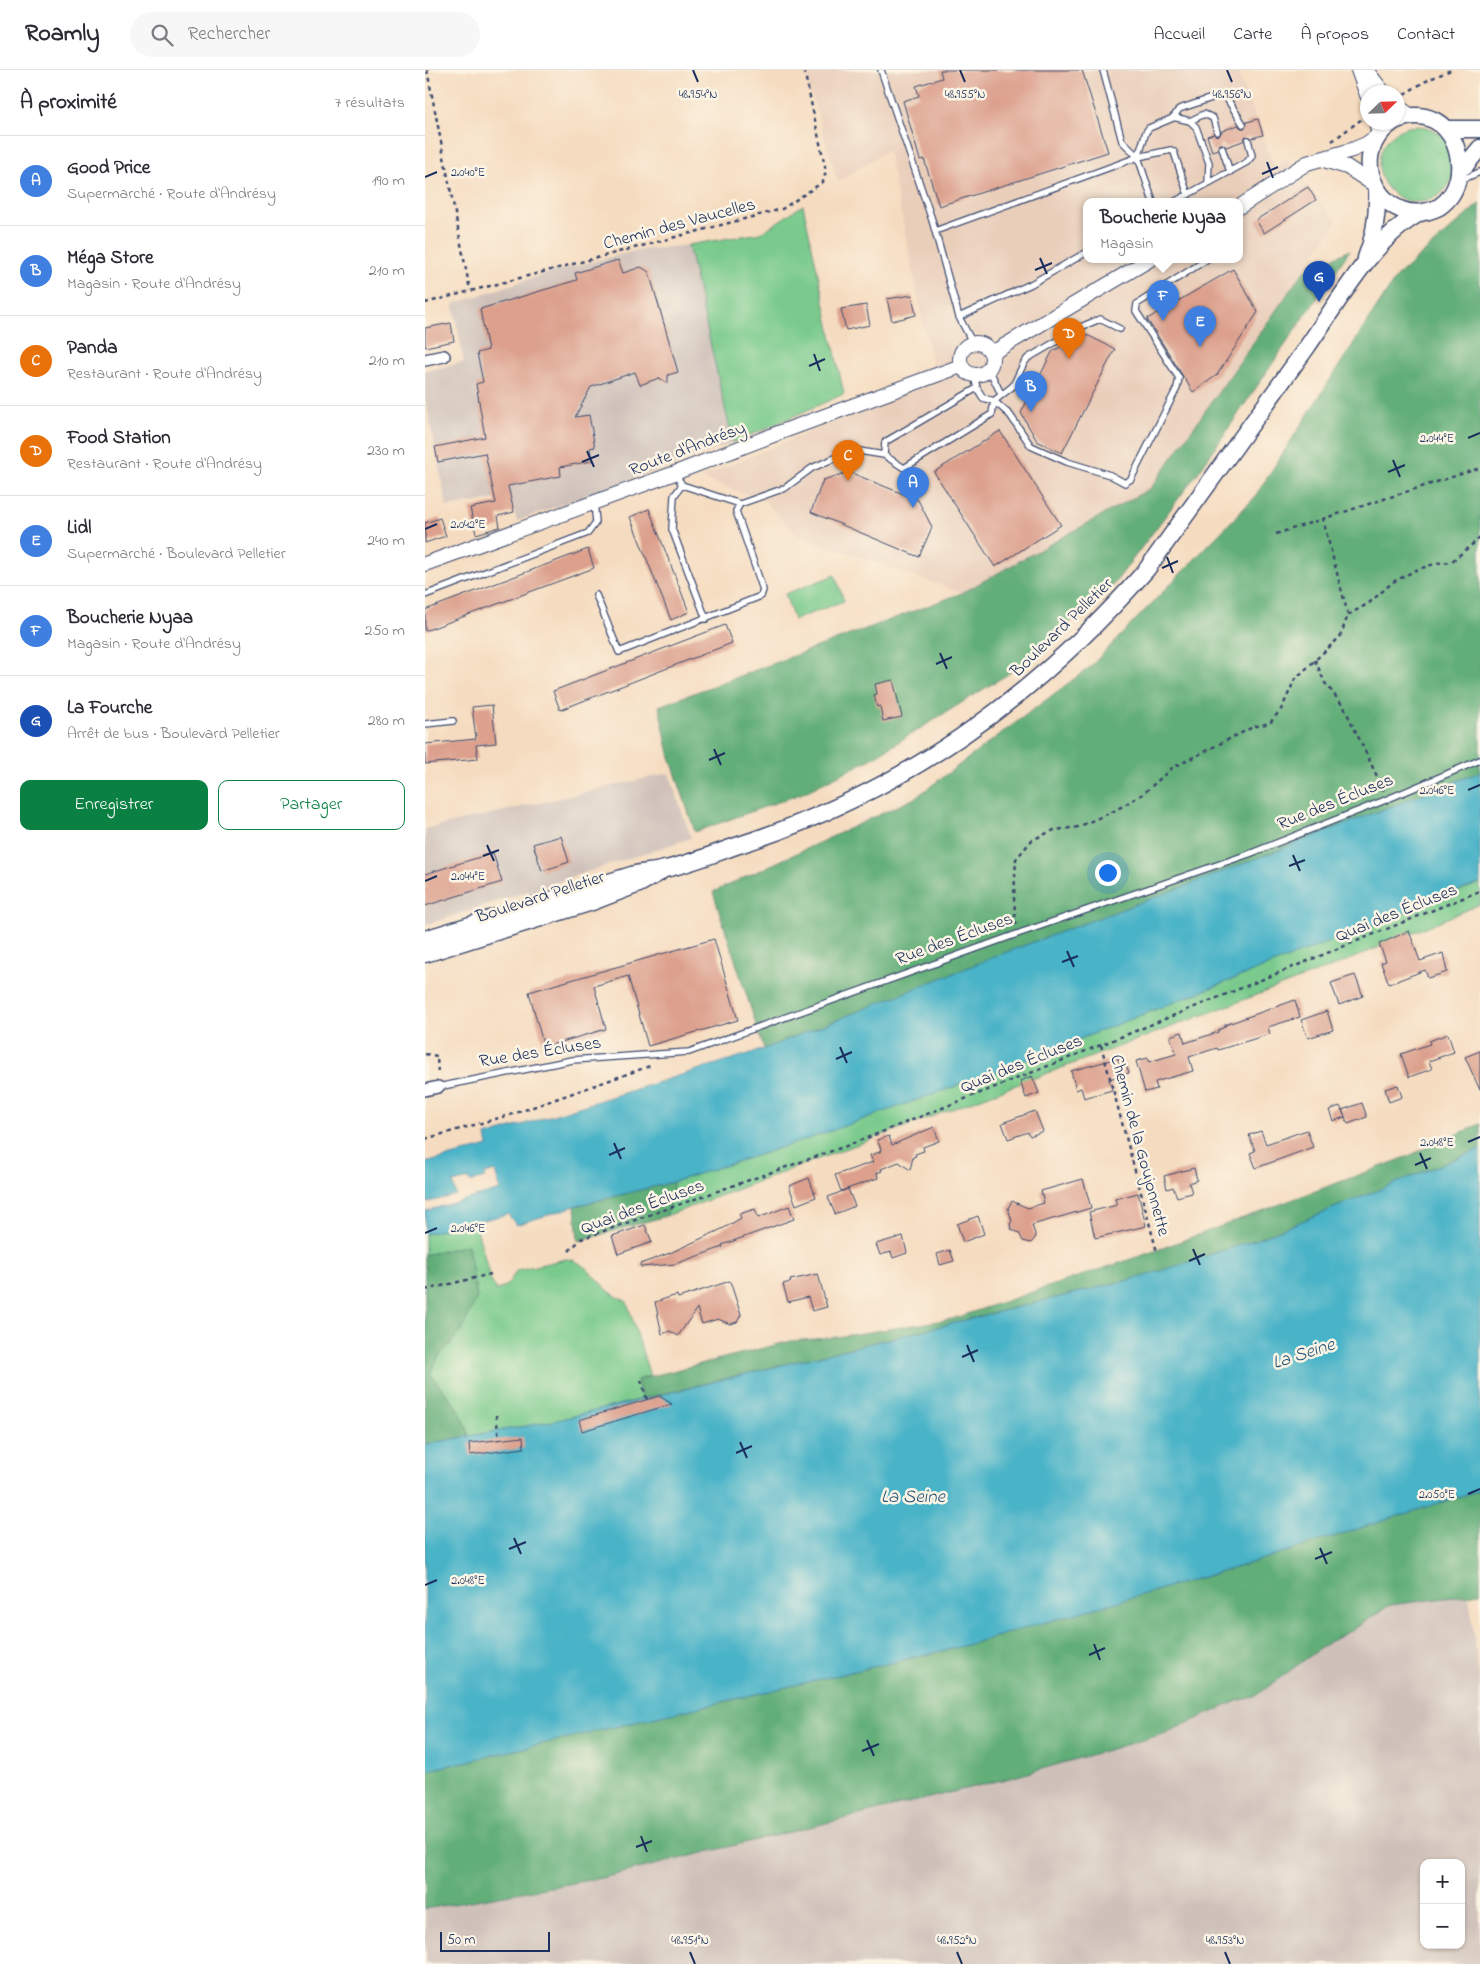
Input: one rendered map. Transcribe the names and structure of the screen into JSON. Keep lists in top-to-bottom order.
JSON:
{
  "streets": {
    "main road": ["Boulevard Pelletier"],
    "street": ["Route d'Andrésy", "Rue des Écluses"],
    "path": ["Chemin des Vaucelles", "Quai des Écluses", "Chemin de la Goujonnette"]
  },
  "crossings": [
    ["Quai des Écluses", "Chemin de la Goujonnette"]
  ],
  "water": ["La Seine"],
  "scale_bar": "50 m",
  "north": "top right",
  "page": {
    "header": "Roamly",
    "search": "Rechercher",
    "nav": [
      "Accueil",
      "Carte",
      "À propos",
      "Contact"
    ],
    "heading": ["À proximité", "7 résultats"],
    "list": [
      {
        "mark": "A",
        "name": "Good Price",
        "note": "Supermarché · Route d'Andrésy",
        "value": "190 m"
      },
      {
        "mark": "B",
        "name": "Méga Store",
        "note": "Magasin · Route d'Andrésy",
        "value": "210 m"
      },
      {
        "mark": "C",
        "name": "Panda",
        "note": "Restaurant · Route d'Andrésy",
        "value": "210 m"
      },
      {
        "mark": "D",
        "name": "Food Station",
        "note": "Restaurant · Route d'Andrésy",
        "value": "230 m"
      },
      {
        "mark": "E",
        "name": "Lidl",
        "note": "Supermarché · Boulevard Pelletier",
        "value": "240 m"
      },
      {
        "mark": "F",
        "name": "Boucherie Nyaa",
        "note": "Magasin · Route d'Andrésy",
        "value": "250 m"
      },
      {
        "mark": "G",
        "name": "La Fourche",
        "note": "Arrêt de bus · Boulevard Pelletier",
        "value": "280 m"
      }
    ],
    "popup": ["Boucherie Nyaa", "Magasin"],
    "pins": [
      "G",
      "F",
      "E",
      "D",
      "B",
      "C",
      "A"
    ],
    "buttons": ["Enregistrer", "Partager"],
    "map_buttons": ["+", "−"],
    "scale": "50 m"
  },
  "coordinates": [
    "48.955°N",
    "48.956°N",
    "48.954°N",
    "2.040°E",
    "2.044°E",
    "2.042°E",
    "2.046°E",
    "2.048°E",
    "2.050°E",
    "48.951°N",
    "48.952°N",
    "48.953°N"
  ]
}
